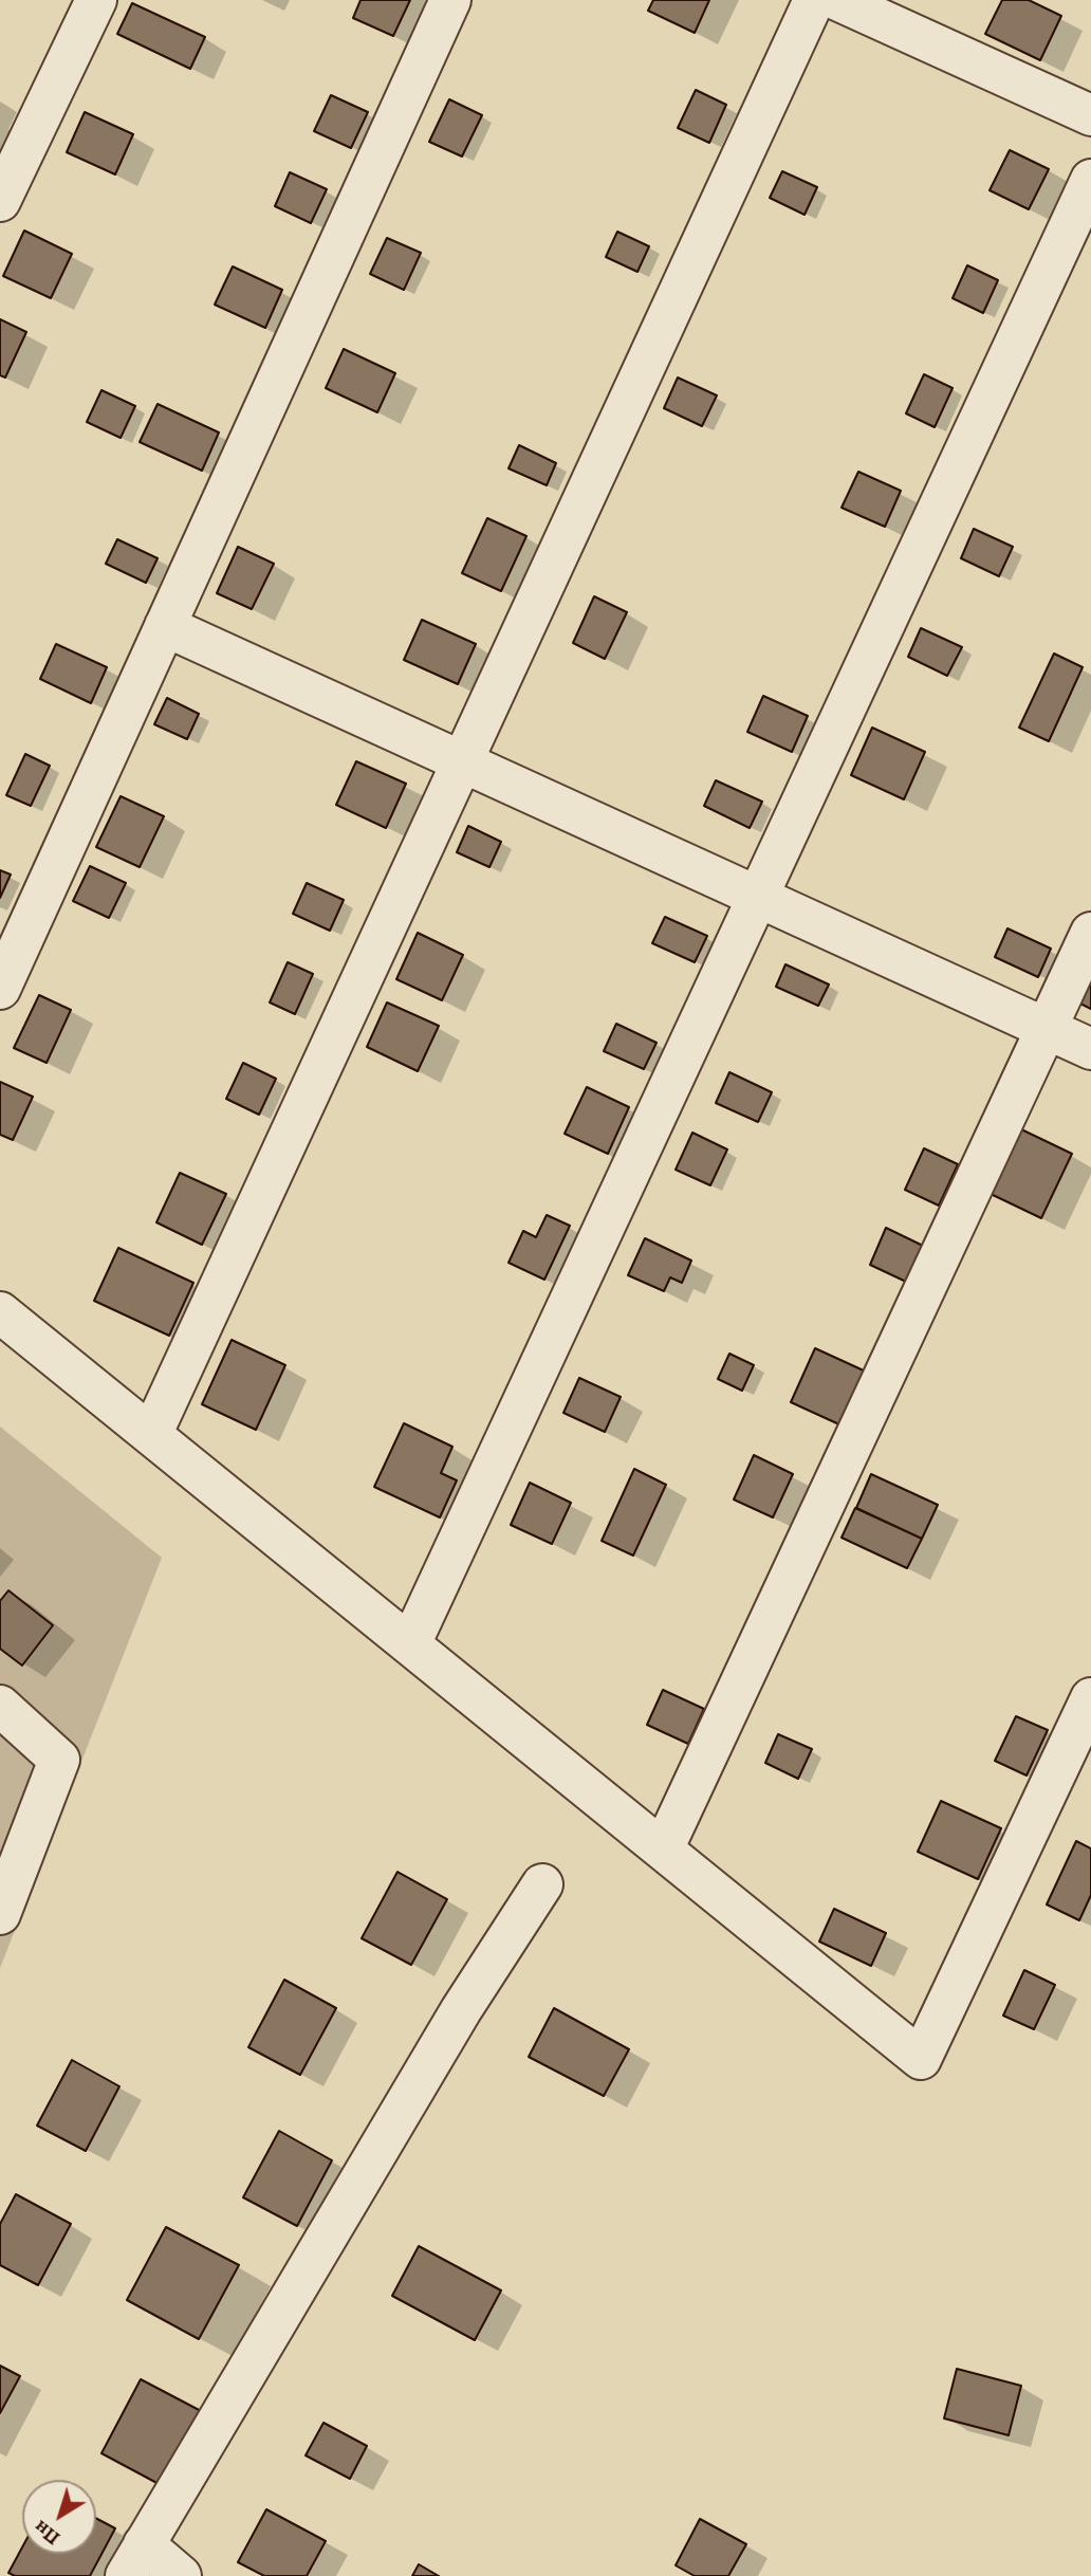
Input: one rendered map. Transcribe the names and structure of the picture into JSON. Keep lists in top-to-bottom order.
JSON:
{
  "north": "bottom left"
}
